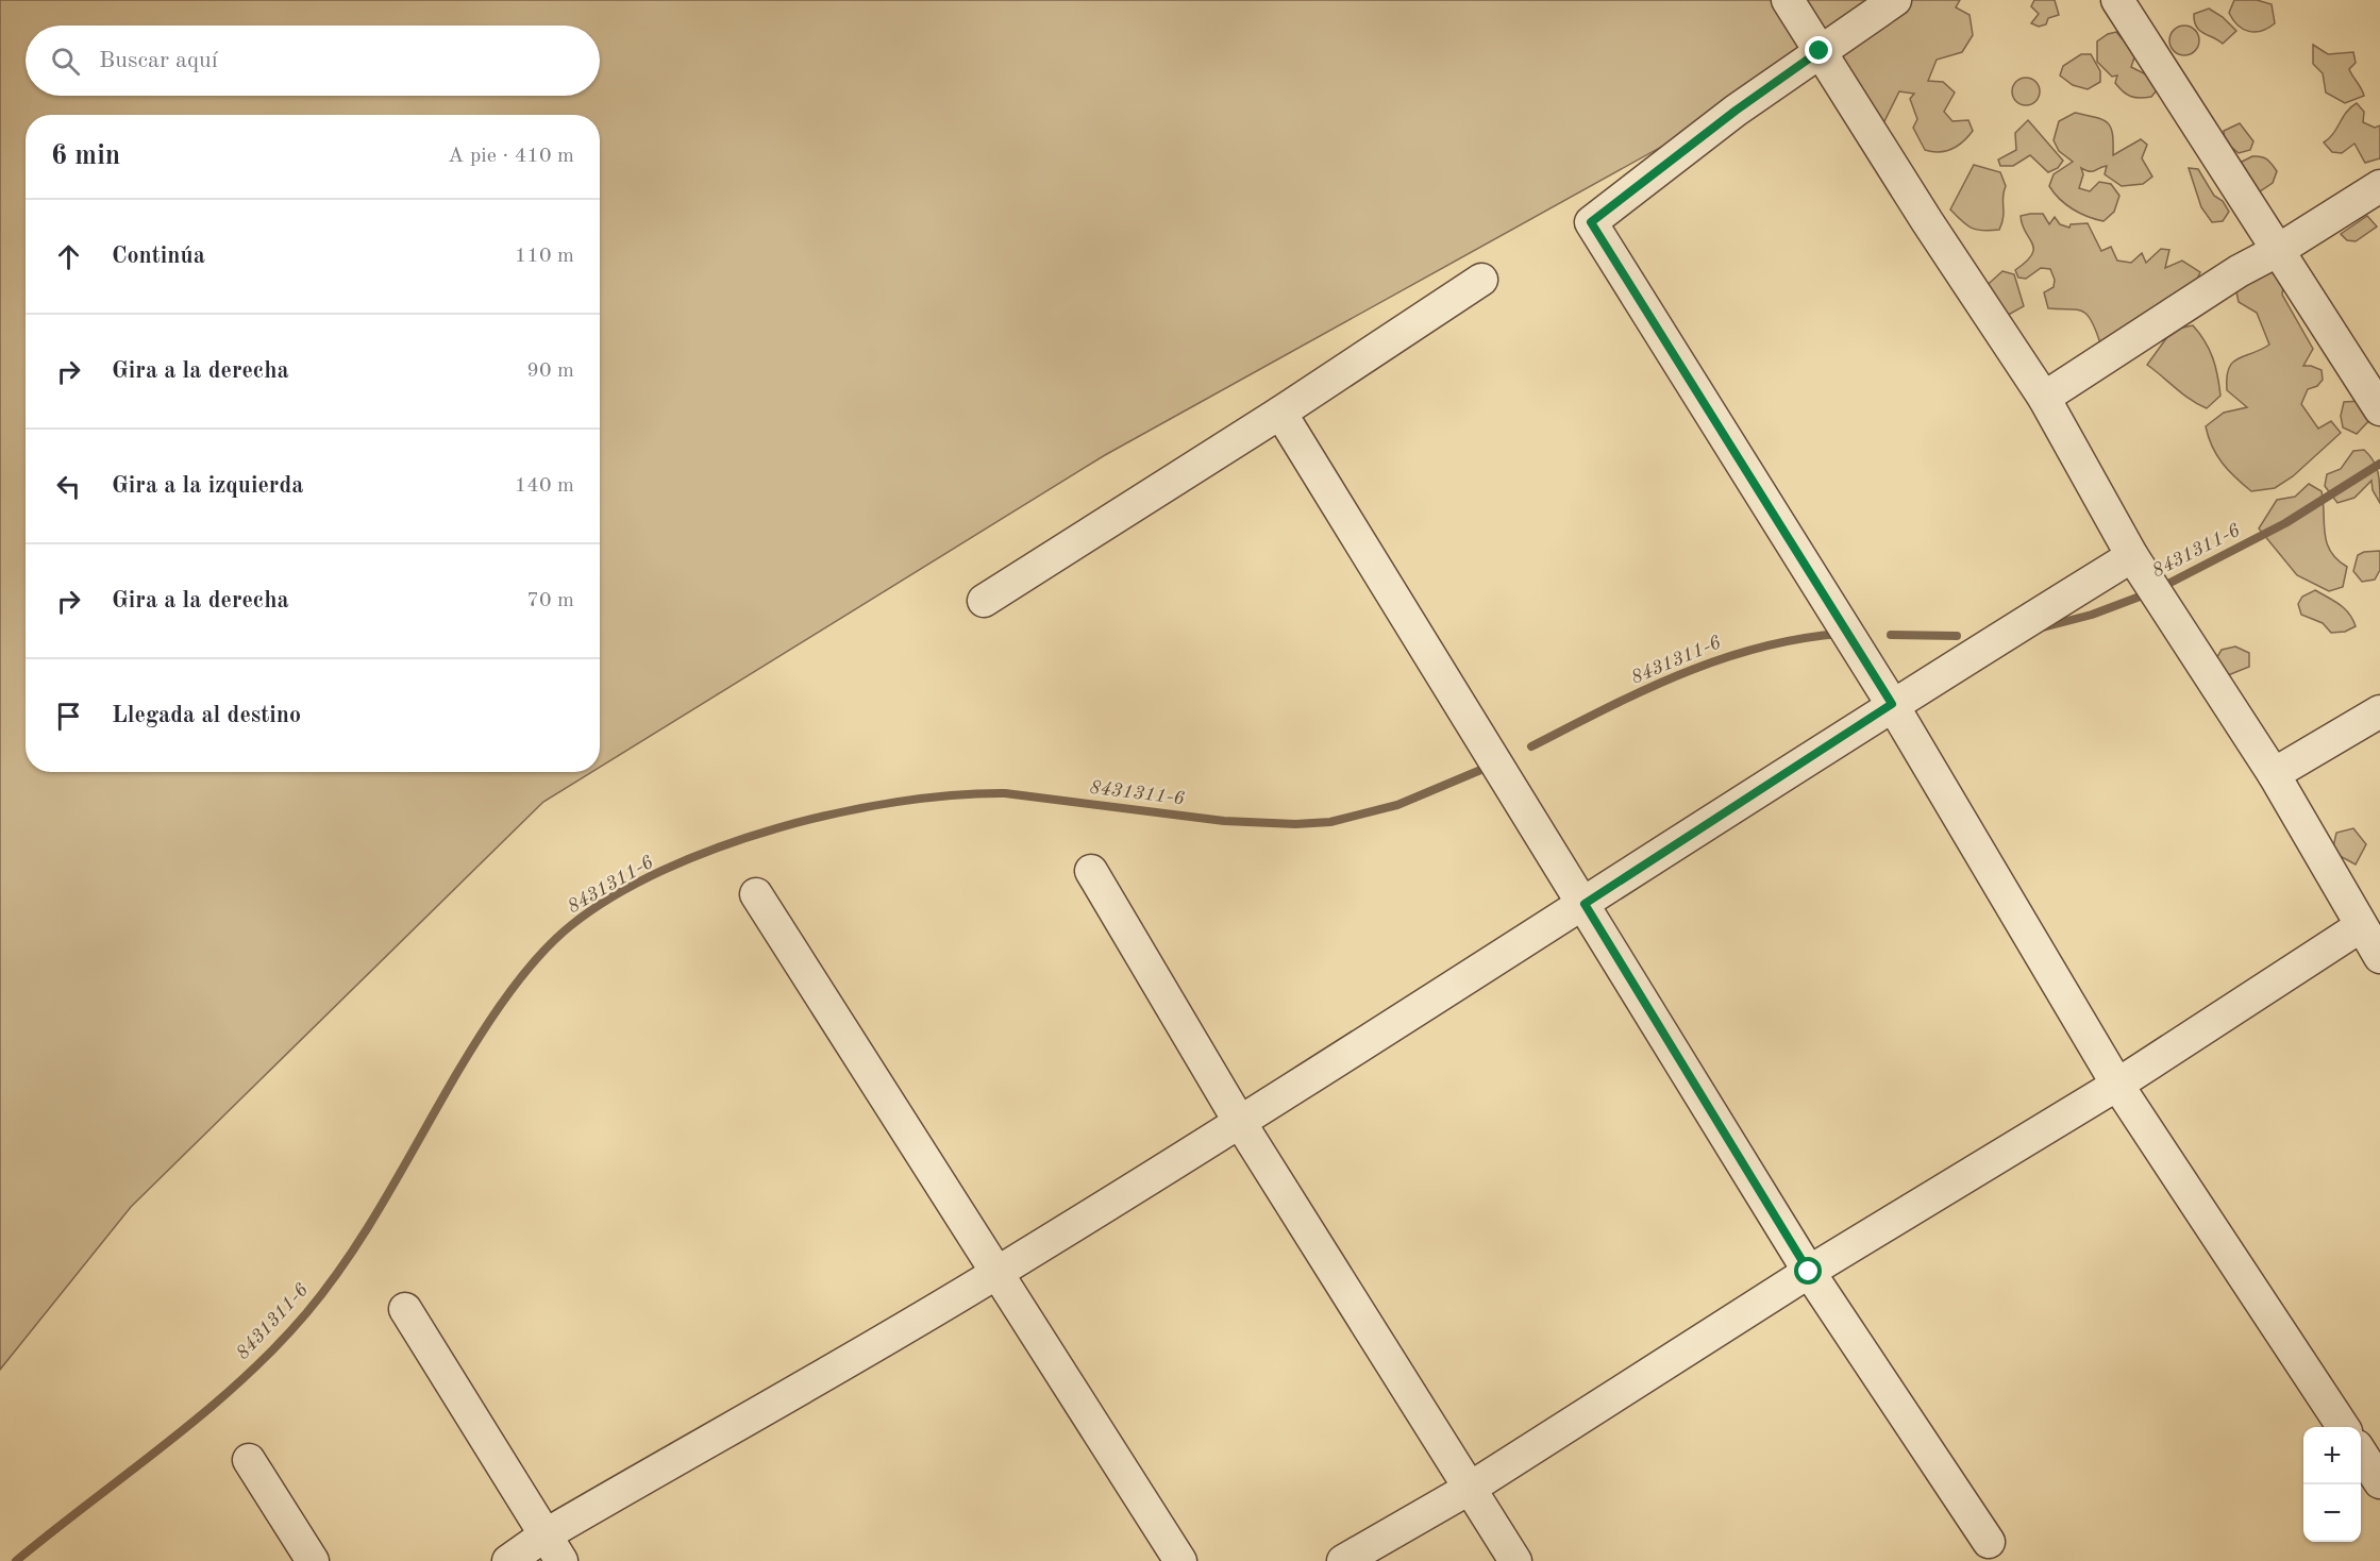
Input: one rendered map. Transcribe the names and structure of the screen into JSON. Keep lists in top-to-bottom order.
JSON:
{
  "water": ["8431311-6"],
  "page": {
    "search": "Buscar aquí",
    "heading": ["6 min", "A pie · 410 m"],
    "list": [
      ["Continúa", "110 m"],
      ["Gira a la derecha", "90 m"],
      ["Gira a la izquierda", "140 m"],
      ["Gira a la derecha", "70 m"],
      "Llegada al destino"
    ],
    "map_buttons": ["+", "−"]
  }
}
